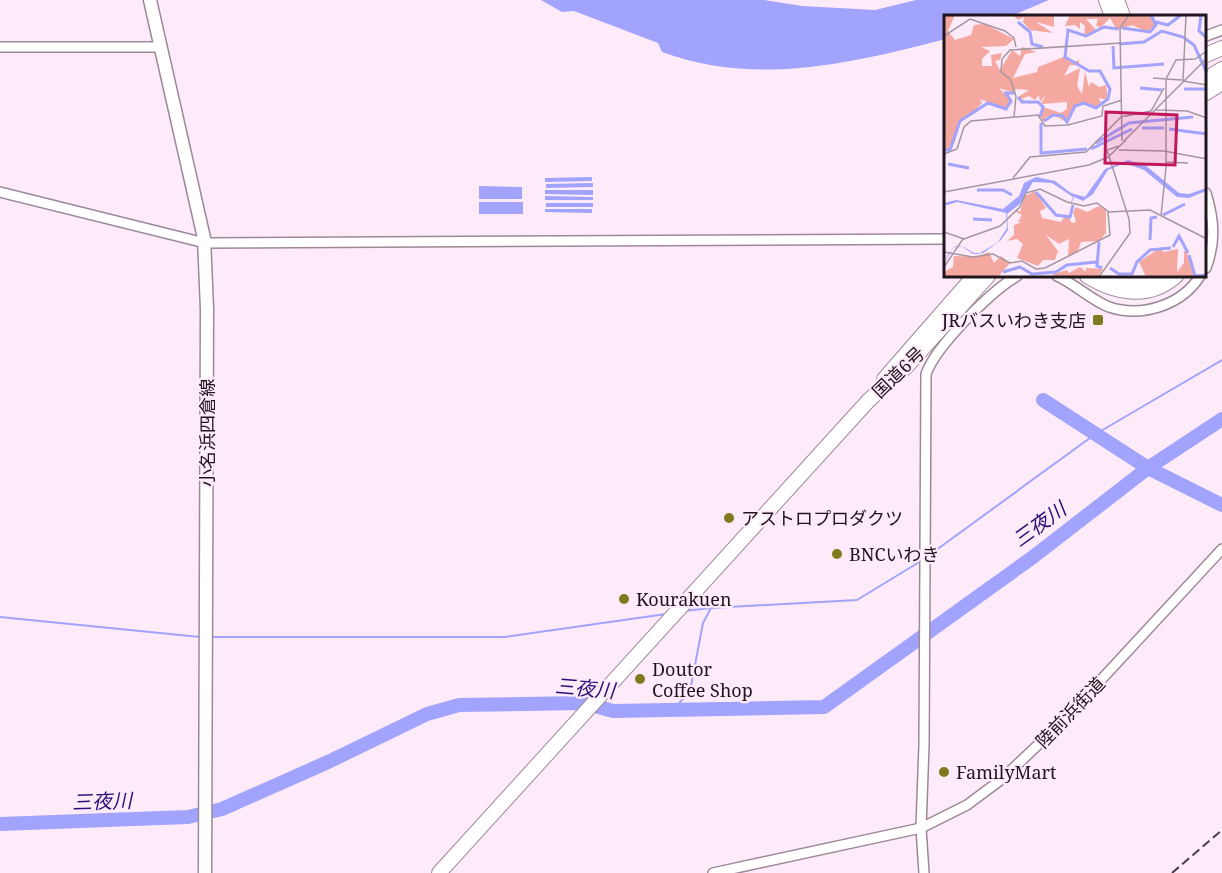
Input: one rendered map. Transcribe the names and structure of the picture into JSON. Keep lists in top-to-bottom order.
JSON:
{
  "streets": {
    "highway": ["国道6号"],
    "main road": ["小名浜四倉線"],
    "street": ["陸前浜街道"]
  },
  "water": ["三夜川"],
  "places": {
    "transit": ["JRバスいわき支店"],
    "other": [
      "アストロプロダクツ",
      "BNCいわき",
      "Kourakuen",
      "Doutor Coffee Shop",
      "FamilyMart"
    ]
  }
}
